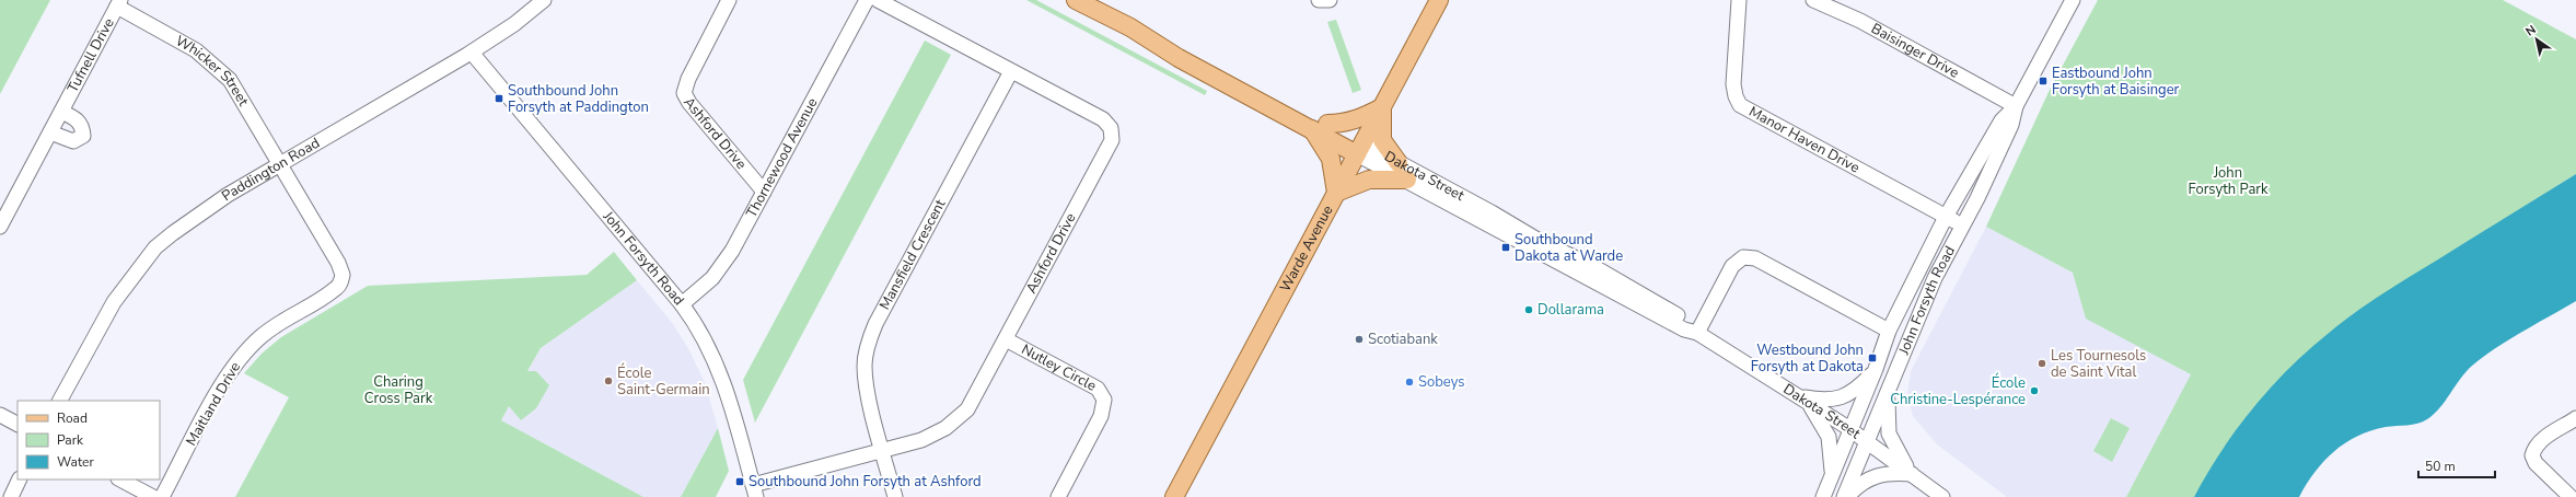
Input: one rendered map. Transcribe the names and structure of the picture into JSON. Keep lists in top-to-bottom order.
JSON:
{
  "streets": {
    "main road": ["Dakota Street", "Warde Avenue"],
    "street": [
      "Baisinger Drive",
      "Tufnell Drive",
      "Whicker Street",
      "Ashford Drive",
      "Manor Haven Drive",
      "Thornewood Avenue",
      "Paddington Road",
      "Mansfield Crescent",
      "John Forsyth Road",
      "Nutley Circle",
      "Maitland Drive"
    ]
  },
  "crossings": [
    ["Baisinger Drive", "John Forsyth Road"],
    ["Tufnell Drive", "Whicker Street"],
    ["Whicker Street", "Paddington Road"],
    ["Whicker Street", "Maitland Drive"],
    ["Ashford Drive", "Thornewood Avenue"],
    ["Ashford Drive", "Mansfield Crescent"],
    ["Ashford Drive", "John Forsyth Road"],
    ["Ashford Drive", "Nutley Circle"],
    ["Manor Haven Drive", "John Forsyth Road"],
    ["Thornewood Avenue", "John Forsyth Road"],
    ["Paddington Road", "John Forsyth Road"],
    ["Paddington Road", "Maitland Drive"],
    ["Dakota Street", "Warde Avenue"],
    ["Dakota Street", "John Forsyth Road"]
  ],
  "parks": ["John Forsyth Park", "Charing Cross Park"],
  "places": {
    "transit": [
      "Eastbound John Forsyth at Baisinger",
      "Southbound John Forsyth at Paddington",
      "Southbound Dakota at Warde",
      "Westbound John Forsyth at Dakota",
      "Southbound John Forsyth at Ashford"
    ],
    "other": [
      "Dollarama",
      "Scotiabank",
      "Les Tournesols de Saint Vital",
      "École Saint-Germain",
      "Sobeys",
      "École Christine-Lespérance"
    ]
  },
  "legend": ["Road", "Park", "Water"],
  "scale_bar": "50 m",
  "north": "top left"
}
